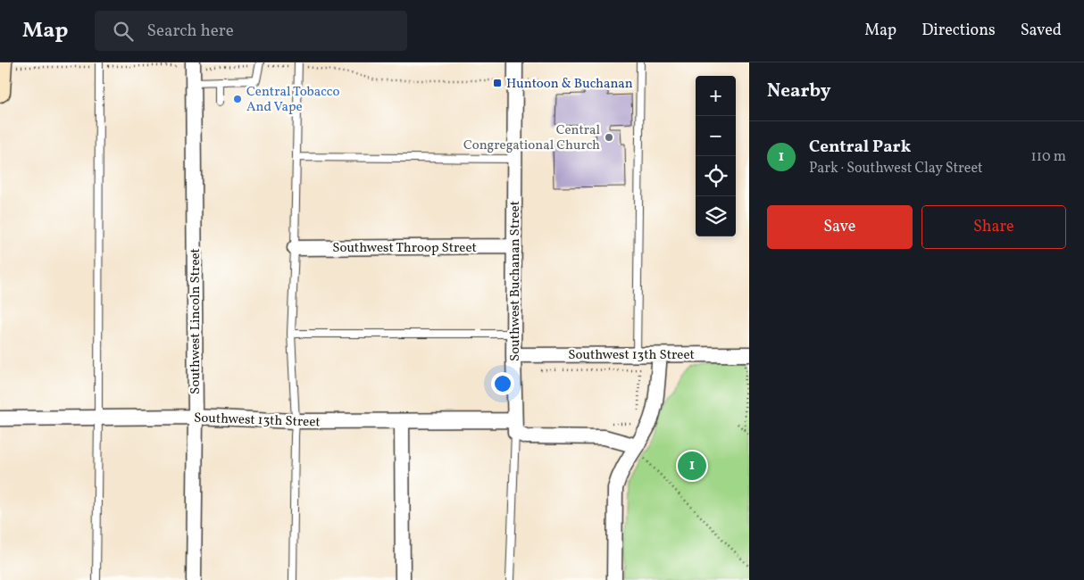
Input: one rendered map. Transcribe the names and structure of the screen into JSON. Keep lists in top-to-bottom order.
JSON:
{
  "streets": {
    "street": [
      "Southwest Throop Street",
      "Southwest Buchanan Street",
      "Southwest Lincoln Street",
      "Southwest 13th Street"
    ]
  },
  "crossings": [
    ["Southwest Throop Street", "Southwest Buchanan Street"],
    ["Southwest Buchanan Street", "Southwest 13th Street"],
    ["Southwest Lincoln Street", "Southwest 13th Street"]
  ],
  "places": {
    "transit": ["Huntoon & Buchanan"],
    "other": ["Central Tobacco And Vape", "Central Congregational Church"]
  },
  "page": {
    "header": "Map",
    "search": "Search here",
    "nav": ["Map", "Directions", "Saved"],
    "heading": "Nearby",
    "map_buttons": ["+", "−"],
    "list": [
      {
        "mark": "1",
        "name": "Central Park",
        "note": "Park · Southwest Clay Street",
        "value": "110 m"
      }
    ],
    "buttons": ["Save", "Share"],
    "pins": "1"
  }
}
